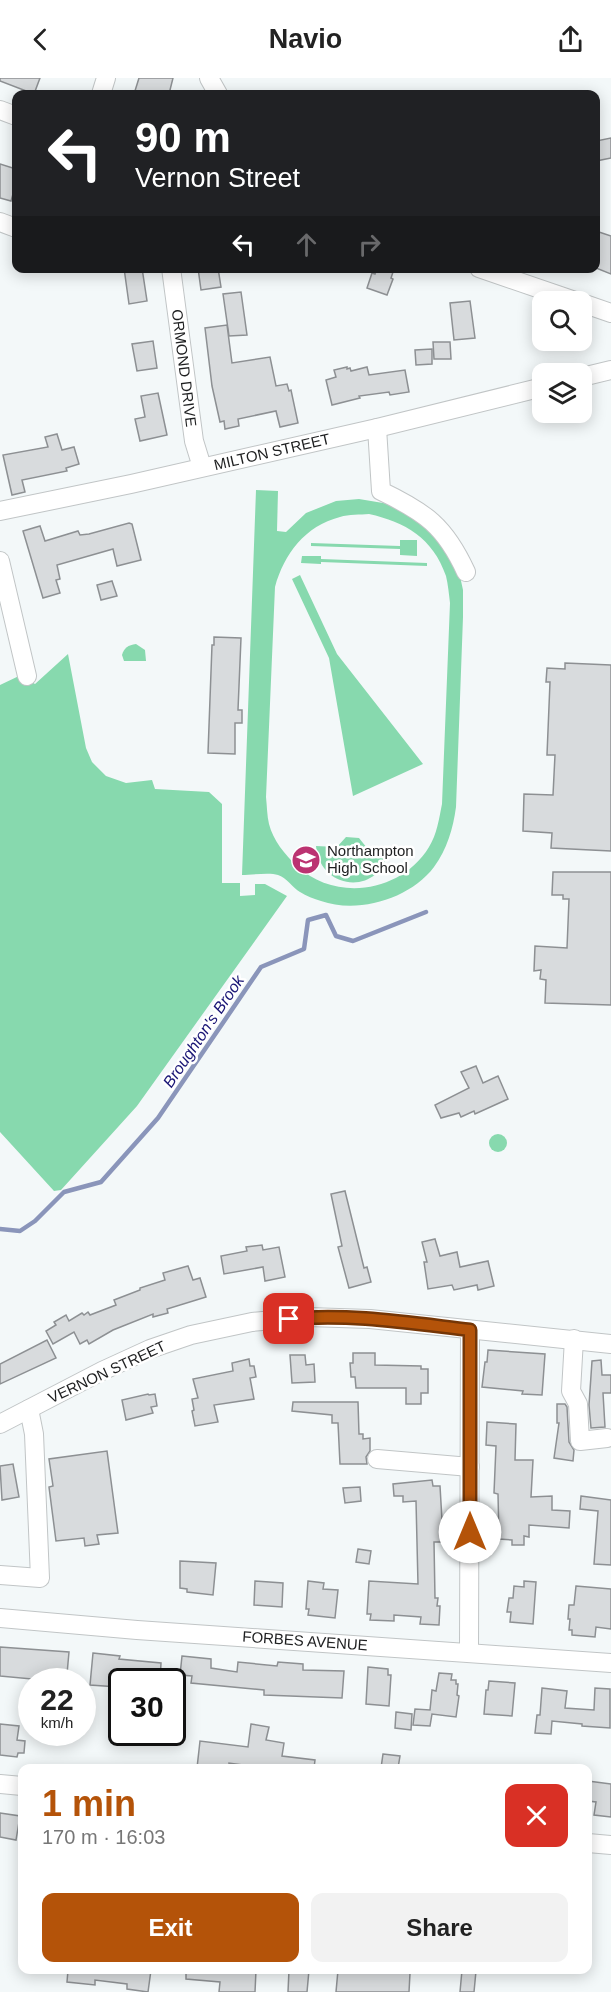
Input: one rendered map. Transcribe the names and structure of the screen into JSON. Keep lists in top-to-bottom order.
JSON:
{
  "streets": {
    "street": [
      "ORMOND DRIVE",
      "MILTON STREET",
      "VERNON STREET",
      "FORBES AVENUE"
    ]
  },
  "crossings": [
    ["ORMOND DRIVE", "MILTON STREET"]
  ],
  "water": ["Broughton's Brook"],
  "places": {
    "school or university": ["Northampton High School"]
  },
  "page": {
    "header": "Navio",
    "turn": ["90 m", "Vernon Street"],
    "speed": "22 km/h",
    "limit": "30",
    "heading": ["1 min", "170 m · 16:03"],
    "buttons": ["Exit", "Share"]
  }
}
